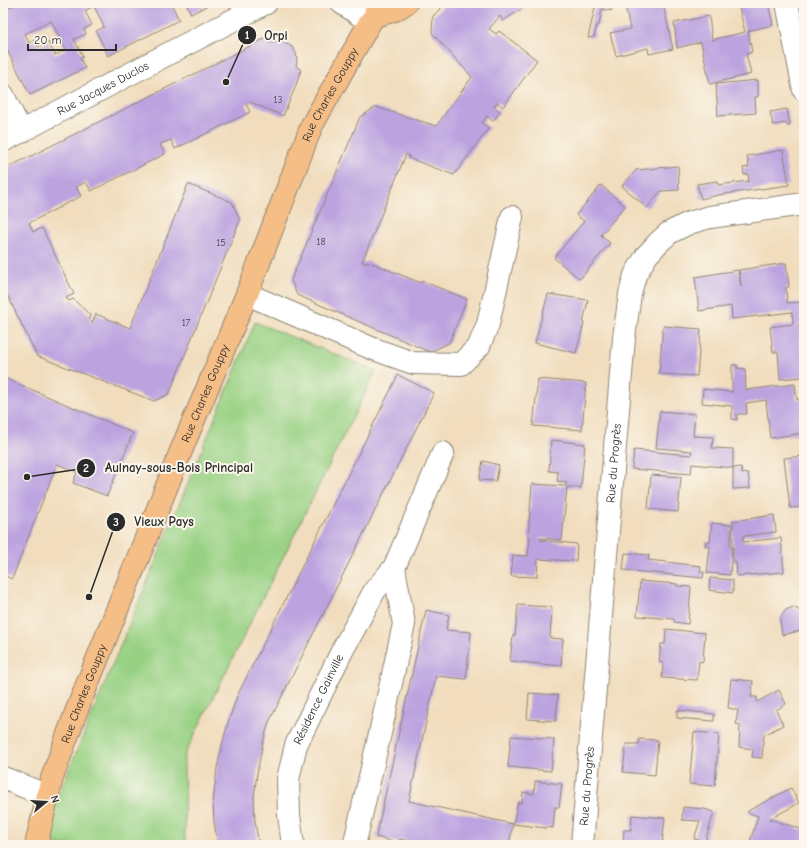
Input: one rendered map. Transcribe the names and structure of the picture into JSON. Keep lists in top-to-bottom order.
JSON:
{
  "streets": {
    "main road": ["Rue Charles Gouppy"],
    "street": ["Rue Jacques Duclos", "Rue du Progrès", "Résidence Gainville"]
  },
  "places": ["Orpi", "Aulnay-sous-Bois Principal", "Vieux Pays"],
  "house_numbers": [
    "13",
    "18",
    "15",
    "17"
  ],
  "scale_bar": "20 m",
  "north": "right"
}
